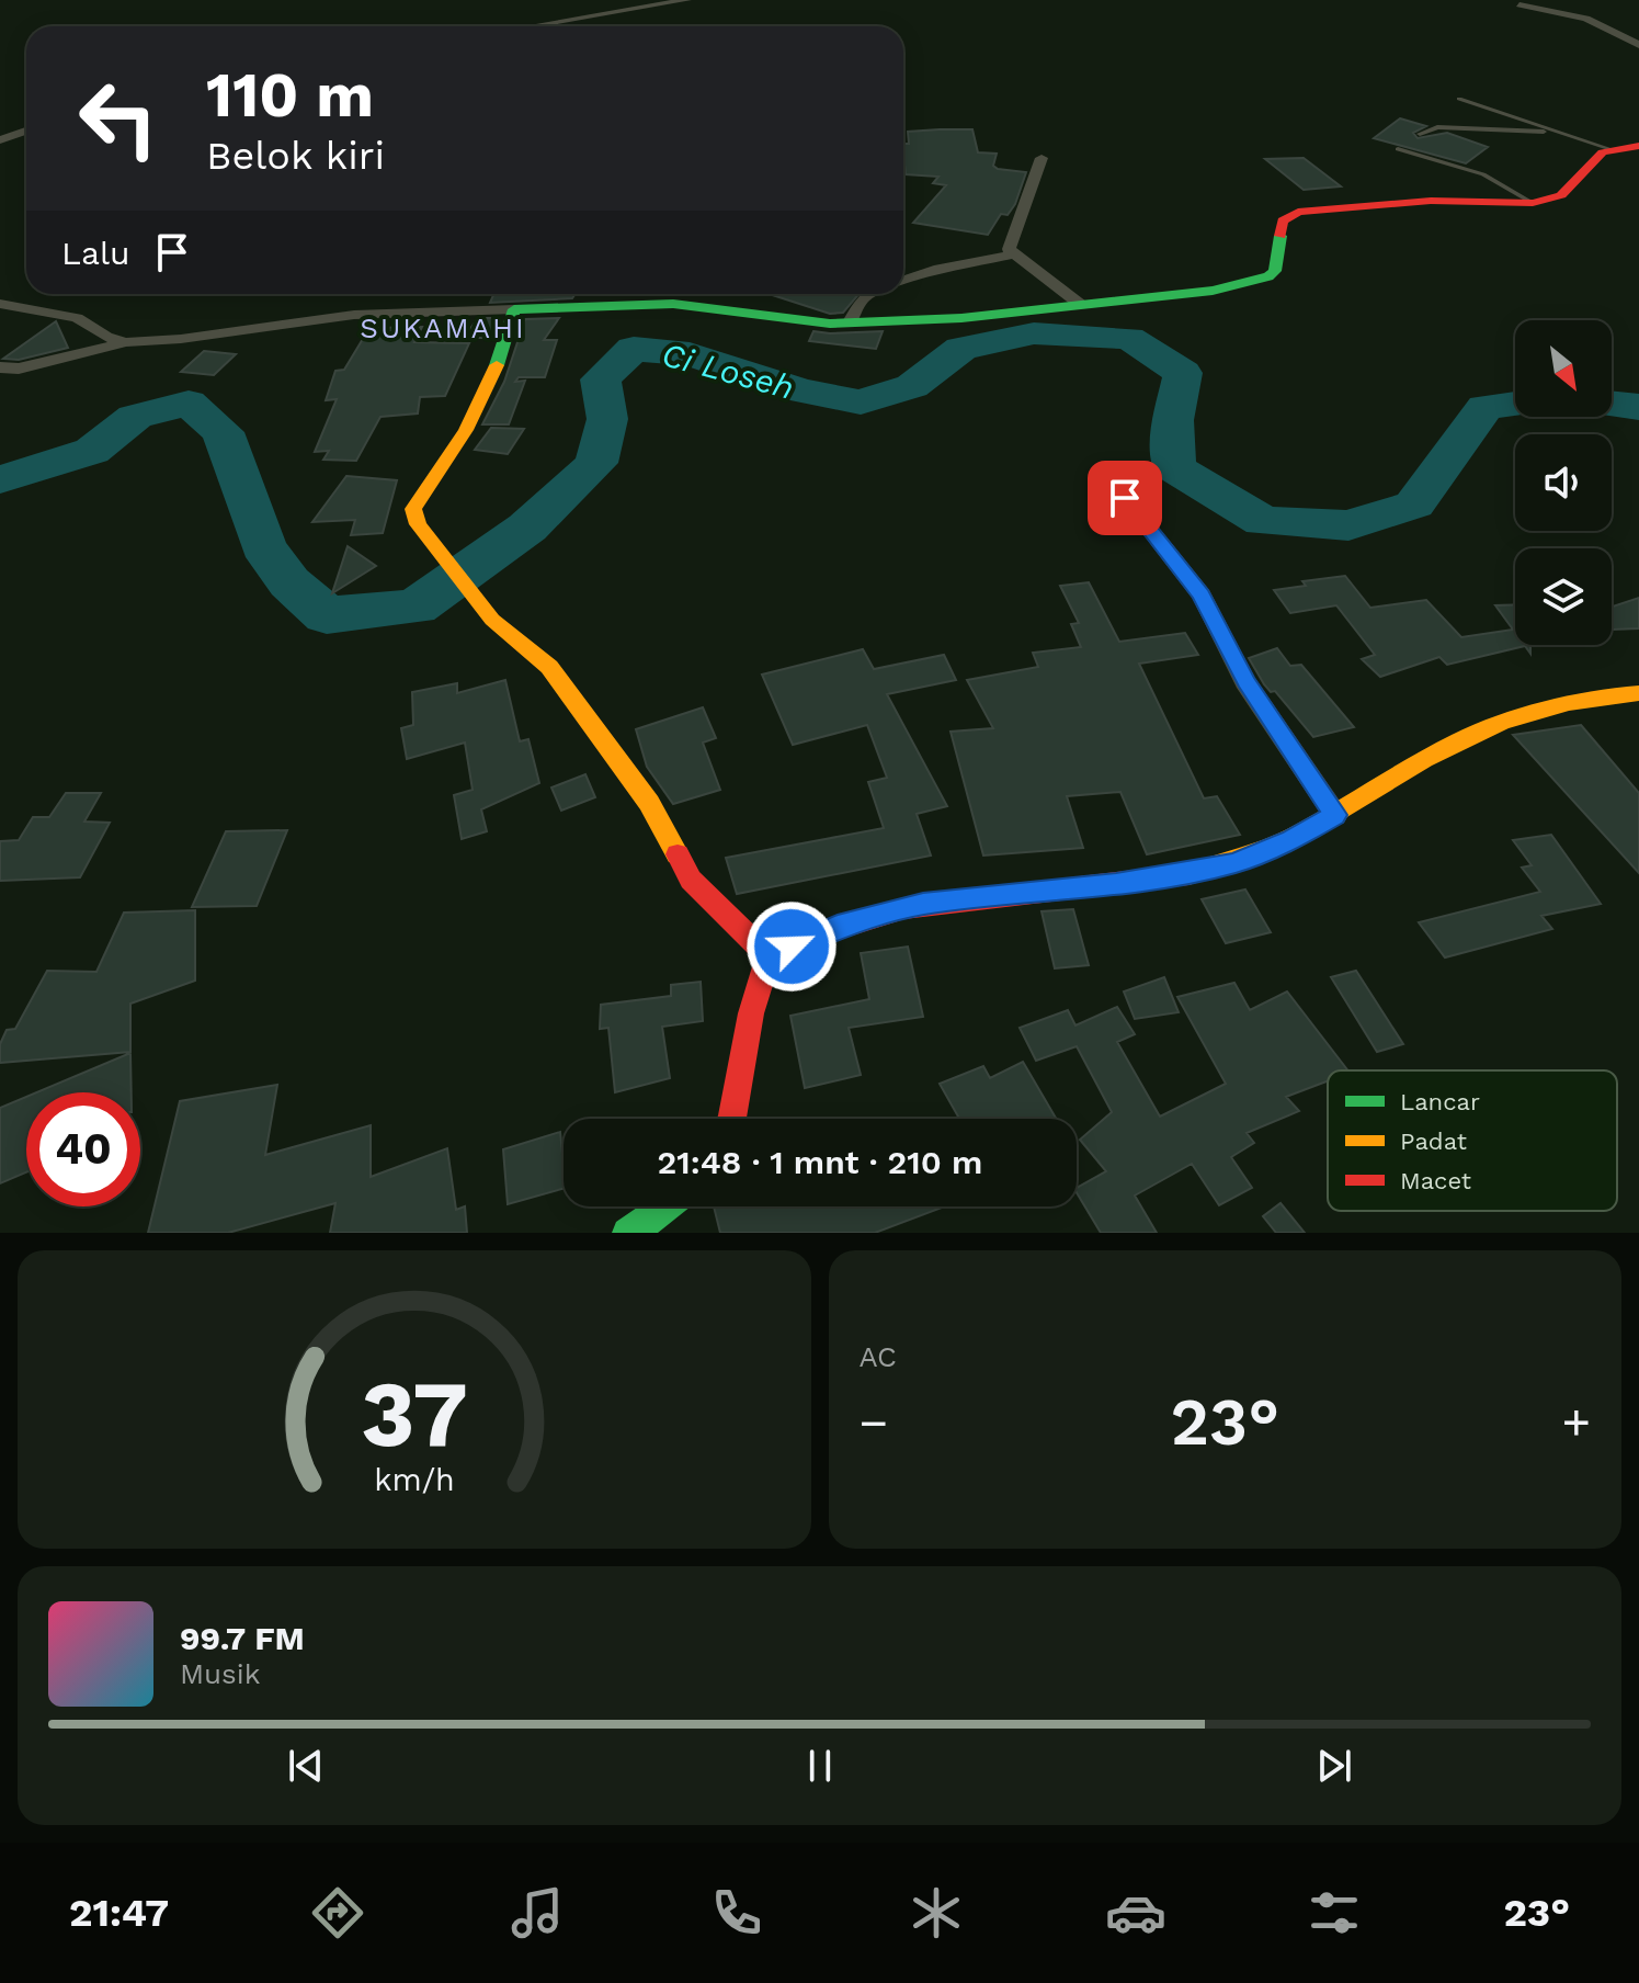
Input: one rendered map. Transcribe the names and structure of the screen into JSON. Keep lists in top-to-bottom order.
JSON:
{
  "districts": ["SUKAMAHI"],
  "water": ["Ci Loseh"],
  "legend": ["Lancar", "Padat", "Macet"],
  "north": "bottom right",
  "page": {
    "turn": ["110 m", "Belok kiri"],
    "then": "Lalu",
    "limit": "40",
    "trip": "21:48 · 1 mnt · 210 m",
    "tile": "AC",
    "heat": ["−", "23°", "+"],
    "song": ["99.7 FM", "Musik"],
    "tabs": ["21:47", "23°"],
    "gauge": ["37", "km/h"]
  }
}
